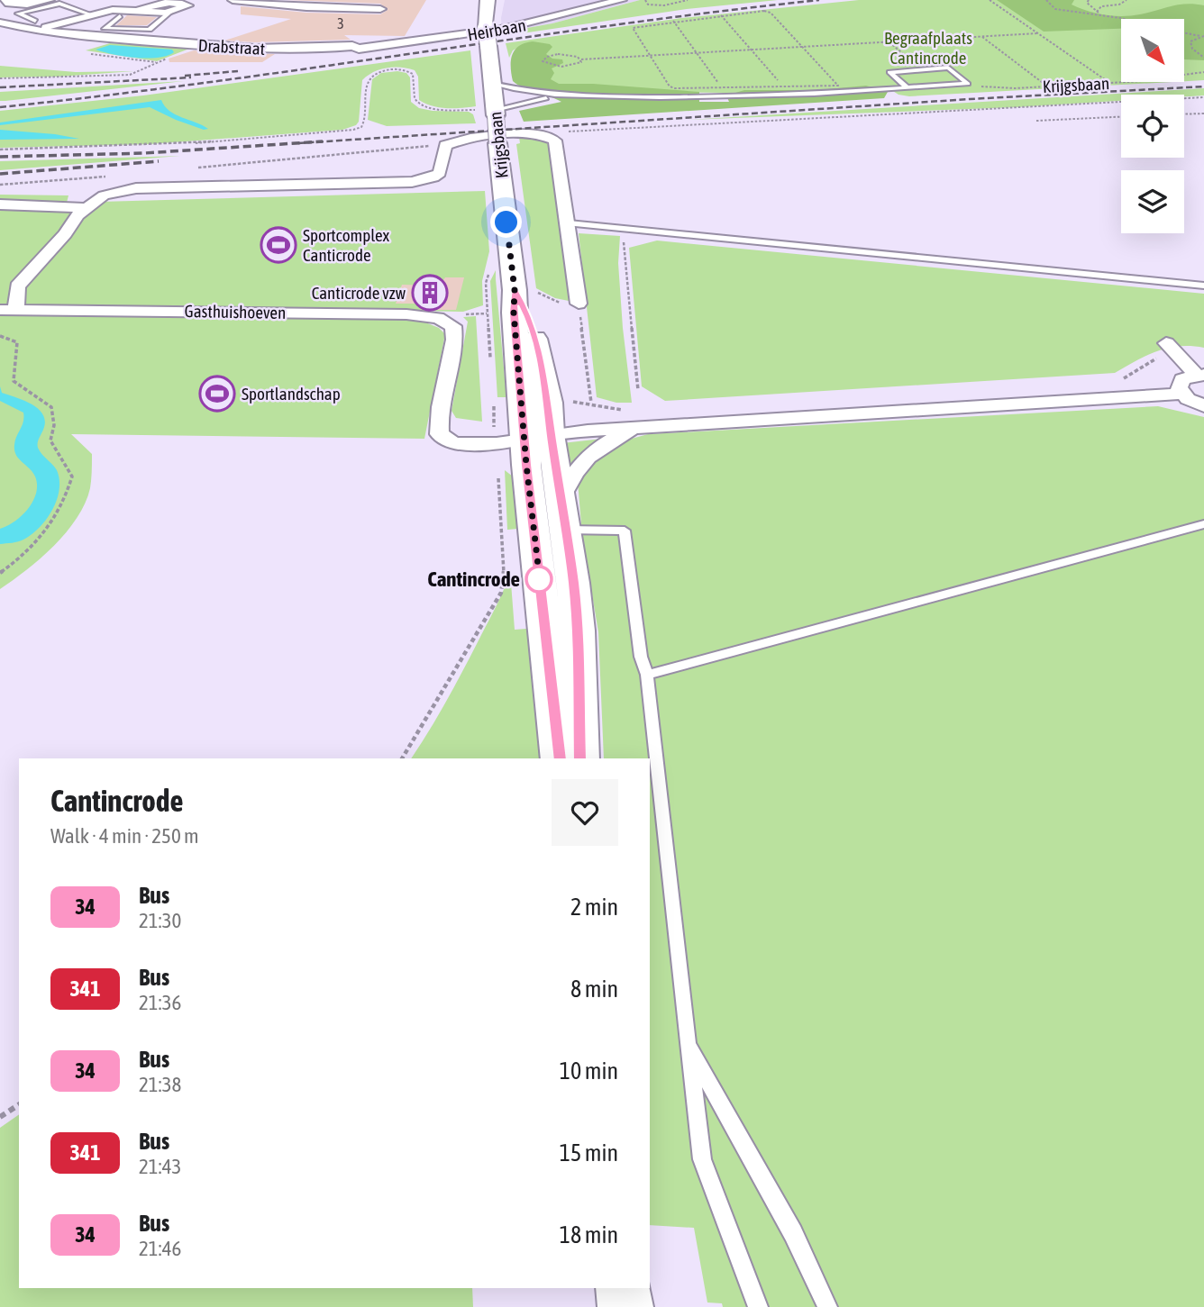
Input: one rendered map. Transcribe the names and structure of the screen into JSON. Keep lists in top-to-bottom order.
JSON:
{
  "streets": {
    "main road": ["Krijgsbaan"],
    "street": ["Heirbaan", "Drabstraat", "Gasthuishoeven"]
  },
  "crossings": [
    ["Heirbaan", "Drabstraat"],
    ["Krijgsbaan", "Gasthuishoeven"]
  ],
  "parks": ["Begraafplaats Cantincrode"],
  "places": {
    "sports": ["Sportcomplex Canticrode", "Sportlandschap"],
    "building": ["Canticrode vzw"],
    "other": ["Cantincrode"]
  },
  "lines": ["bus line 34"],
  "house_numbers": ["3"],
  "north": "bottom right",
  "page": {
    "heading": ["Cantincrode", "Walk · 4 min · 250 m"],
    "list": [
      {
        "mark": "34",
        "name": "Bus",
        "note": "21:30",
        "value": "2 min"
      },
      {
        "mark": "341",
        "name": "Bus",
        "note": "21:36",
        "value": "8 min"
      },
      {
        "mark": "34",
        "name": "Bus",
        "note": "21:38",
        "value": "10 min"
      },
      {
        "mark": "341",
        "name": "Bus",
        "note": "21:43",
        "value": "15 min"
      },
      {
        "mark": "34",
        "name": "Bus",
        "note": "21:46",
        "value": "18 min"
      }
    ]
  }
}
